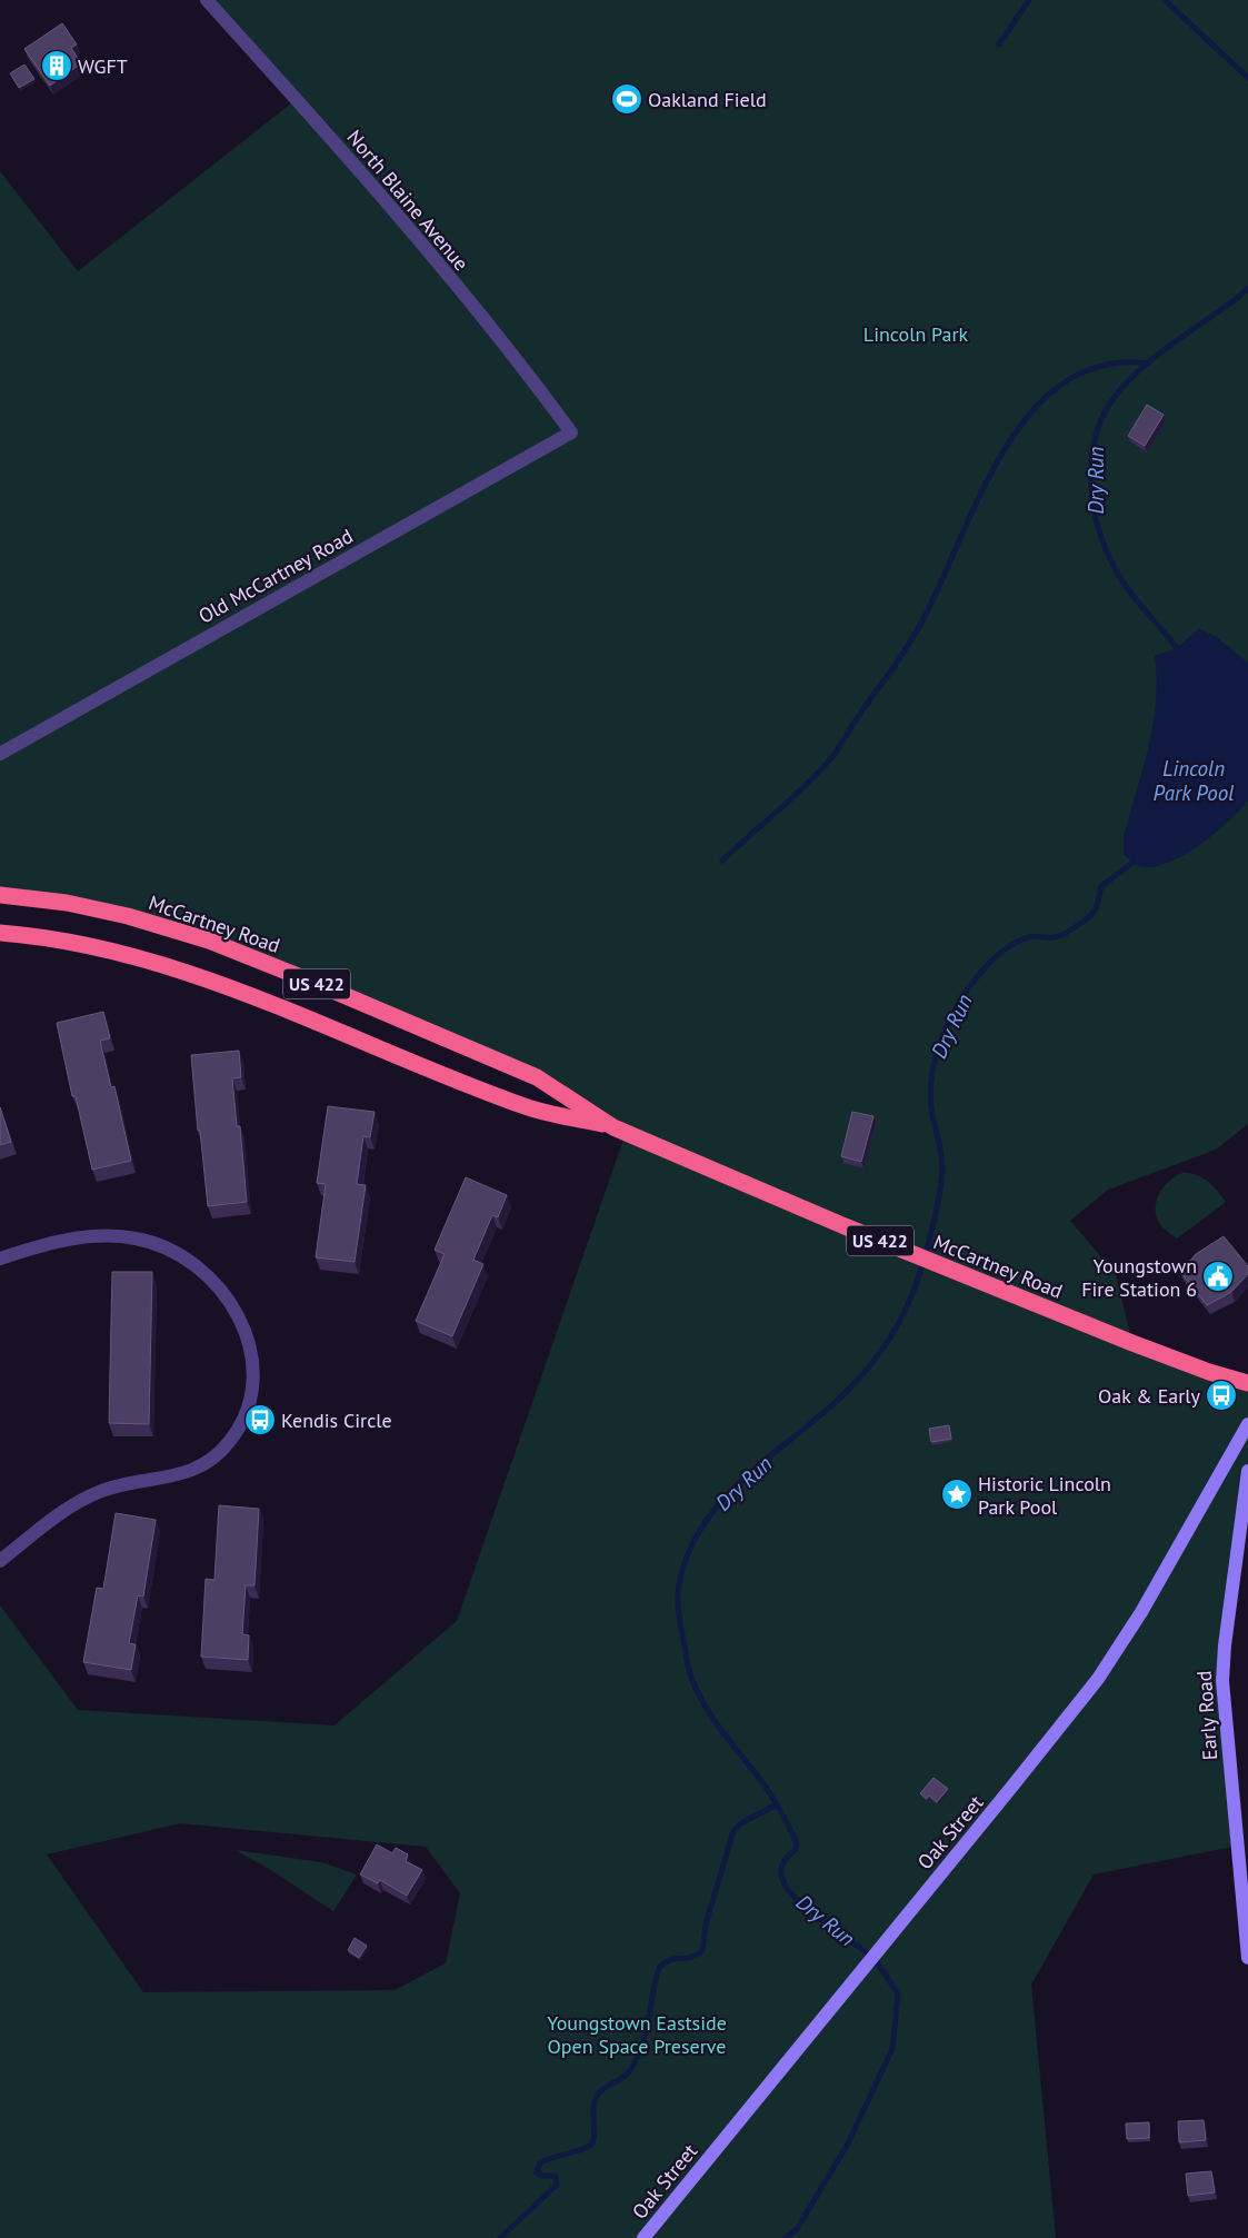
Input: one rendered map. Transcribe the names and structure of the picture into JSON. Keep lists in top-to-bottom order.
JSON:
{
  "streets": {
    "highway": ["McCartney Road", "US 422"],
    "street": [
      "North Blaine Avenue",
      "Old McCartney Road",
      "Early Road",
      "Oak Street"
    ]
  },
  "crossings": [
    ["North Blaine Avenue", "Old McCartney Road"]
  ],
  "water": ["Dry Run", "Lincoln Park Pool"],
  "parks": ["Lincoln Park", "Youngstown Eastside Open Space Preserve"],
  "places": {
    "building": ["WGFT"],
    "sports": ["Oakland Field"],
    "public building": ["Youngstown Fire Station 6"],
    "bus stop": ["Oak & Early", "Kendis Circle"],
    "place": ["Historic Lincoln Park Pool"]
  }
}
